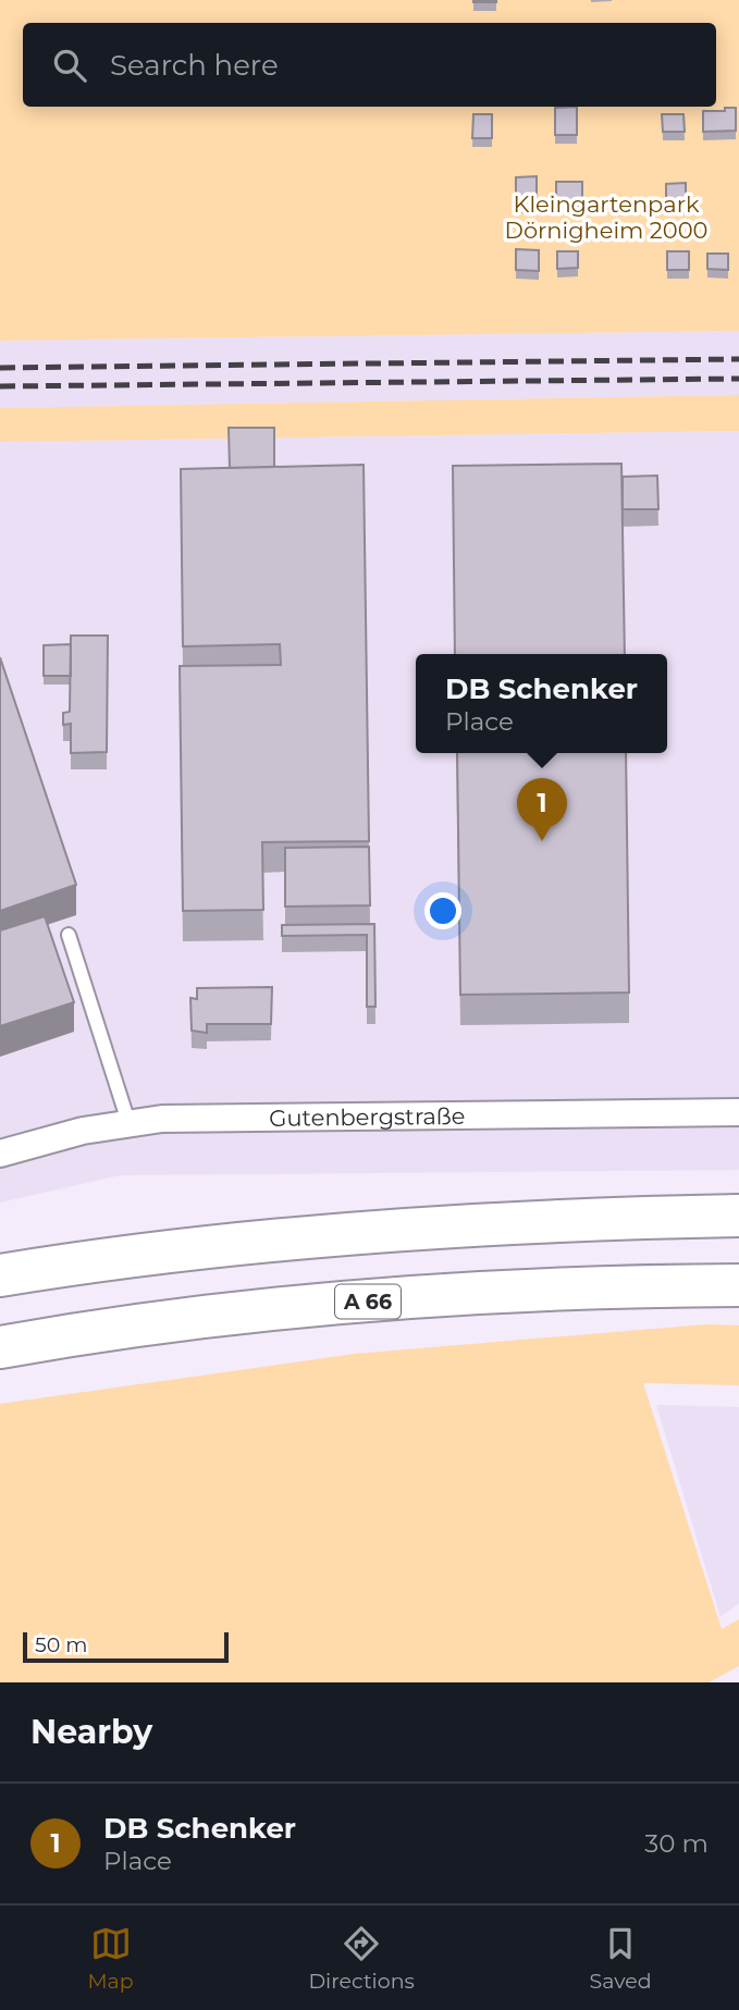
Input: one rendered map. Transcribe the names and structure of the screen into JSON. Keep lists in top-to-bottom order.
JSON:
{
  "streets": {
    "highway": ["A 66"],
    "street": ["Gutenbergstraße"]
  },
  "parks": ["Kleingartenpark Dörnigheim 2000"],
  "scale_bar": "50 m",
  "page": {
    "search": "Search here",
    "popup": ["DB Schenker", "Place"],
    "pins": "1",
    "scale": "50 m",
    "heading": "Nearby",
    "list": [
      {
        "mark": "1",
        "name": "DB Schenker",
        "note": "Place",
        "value": "30 m"
      }
    ],
    "nav": ["Map", "Directions", "Saved"]
  }
}
